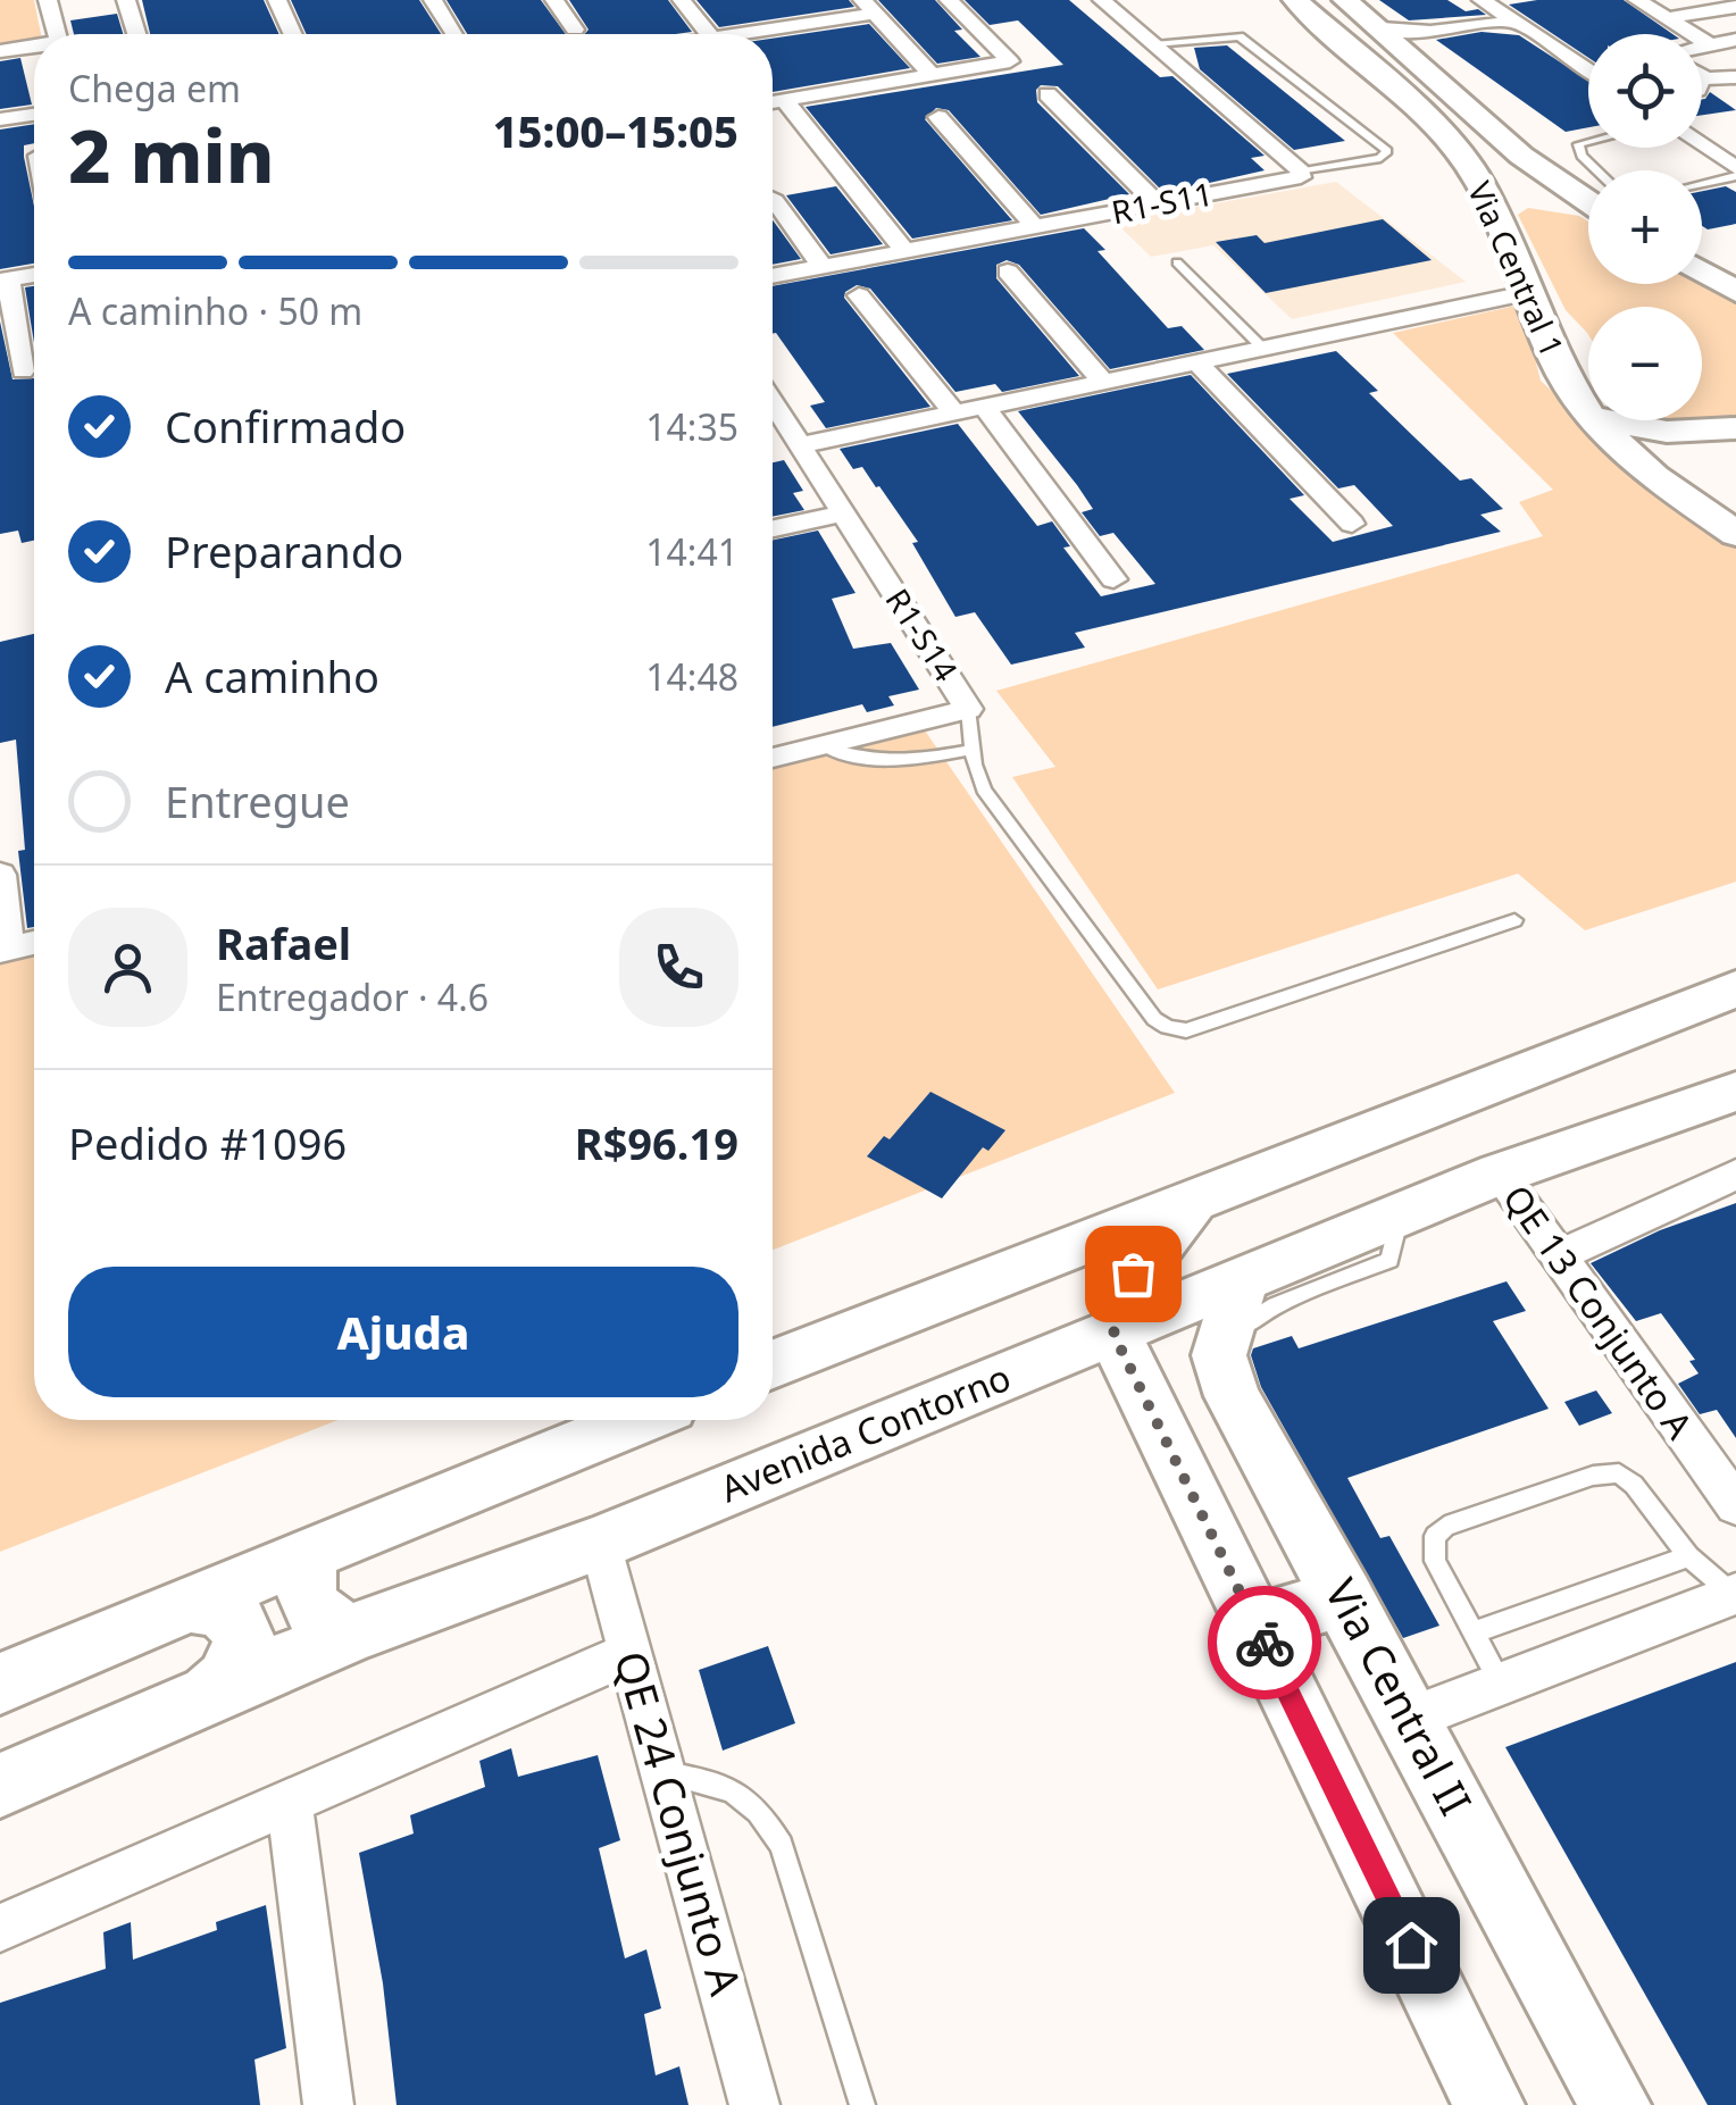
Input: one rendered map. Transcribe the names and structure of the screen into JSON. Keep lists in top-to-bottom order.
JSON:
{
  "streets": {
    "main road": ["Via Central 1", "Avenida Contorno", "Via Central II"],
    "street": [
      "R1-S11",
      "R1-S14",
      "QE 13 Conjunto A",
      "QE 24 Conjunto A"
    ]
  },
  "crossings": [
    ["QE 13 Conjunto A", "Avenida Contorno"],
    ["Avenida Contorno", "Via Central II"],
    ["Avenida Contorno", "QE 24 Conjunto A"]
  ],
  "page": {
    "map_buttons": ["+", "−"],
    "heading": ["2 min", "Chega em", "15:00–15:05"],
    "panel": [
      "Rafael",
      "Entregador · 4.6",
      "Pedido #1096",
      "R$96.19"
    ],
    "bar": "A caminho · 50 m",
    "list": [
      ["Confirmado", "14:35"],
      ["Preparando", "14:41"],
      ["A caminho", "14:48"],
      "Entregue"
    ],
    "buttons": "Ajuda"
  }
}
